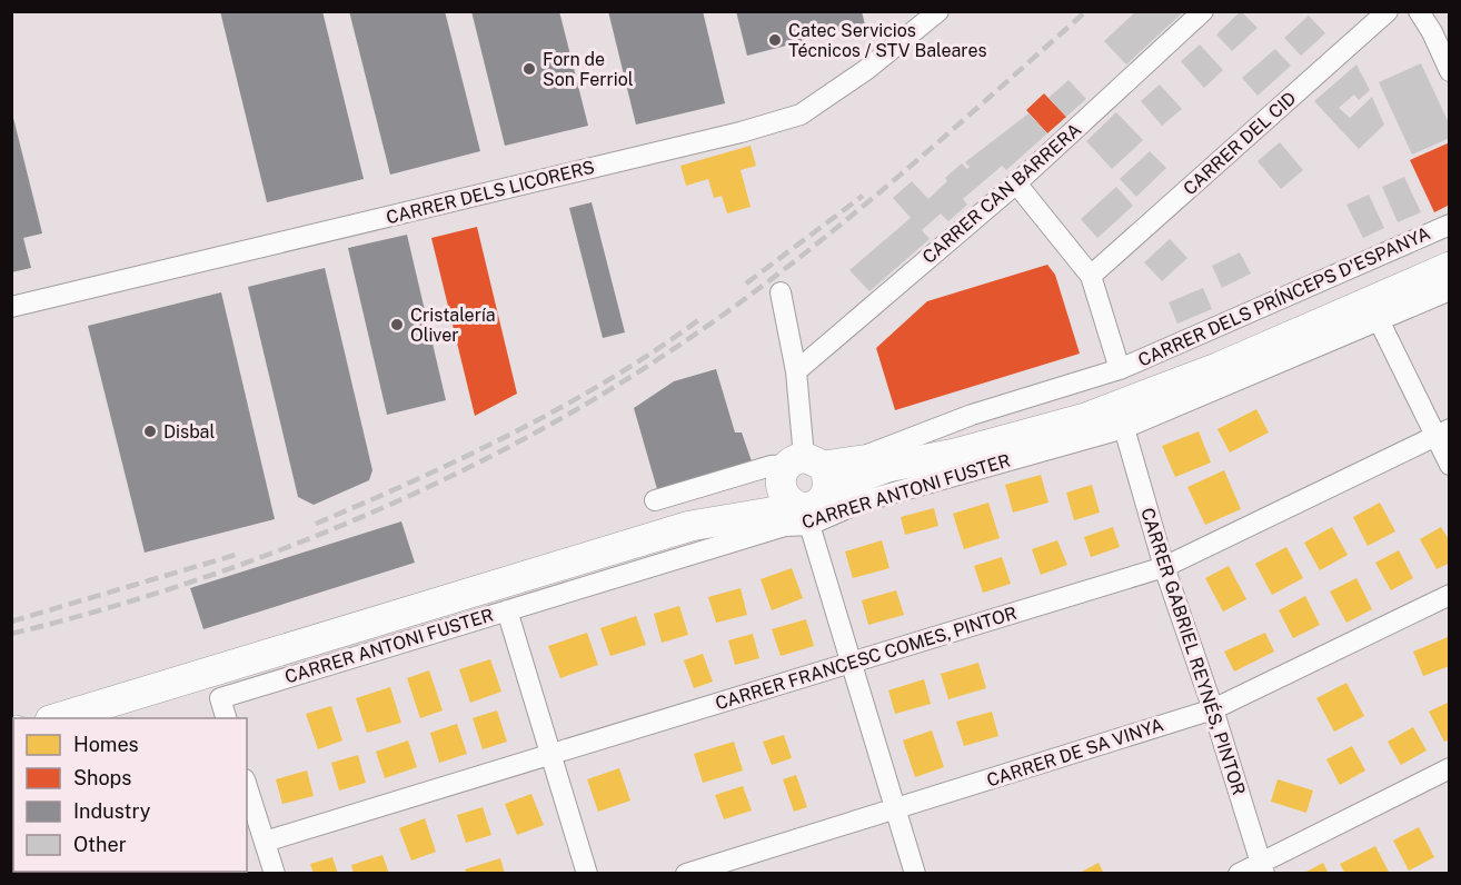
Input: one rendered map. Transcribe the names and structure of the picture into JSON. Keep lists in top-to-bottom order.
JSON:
{
  "streets": {
    "street": [
      "CARRER DEL CID",
      "CARRER DELS LICORERS",
      "CARRER CAN BARRERA",
      "CARRER DELS PRÍNCEPS D'ESPANYA",
      "CARRER ANTONI FUSTER",
      "CARRER GABRIEL REYNÉS, PINTOR",
      "CARRER FRANCESC COMES, PINTOR",
      "CARRER DE SA VINYA"
    ]
  },
  "crossings": [
    ["CARRER ANTONI FUSTER", "CARRER GABRIEL REYNÉS, PINTOR"],
    ["CARRER GABRIEL REYNÉS, PINTOR", "CARRER FRANCESC COMES, PINTOR"],
    ["CARRER GABRIEL REYNÉS, PINTOR", "CARRER DE SA VINYA"]
  ],
  "places": [
    "Catec Servicios Técnicos / STV Baleares",
    "Forn de Son Ferriol",
    "Cristalería Oliver",
    "Disbal"
  ],
  "legend": [
    "Homes",
    "Shops",
    "Industry",
    "Other"
  ]
}
